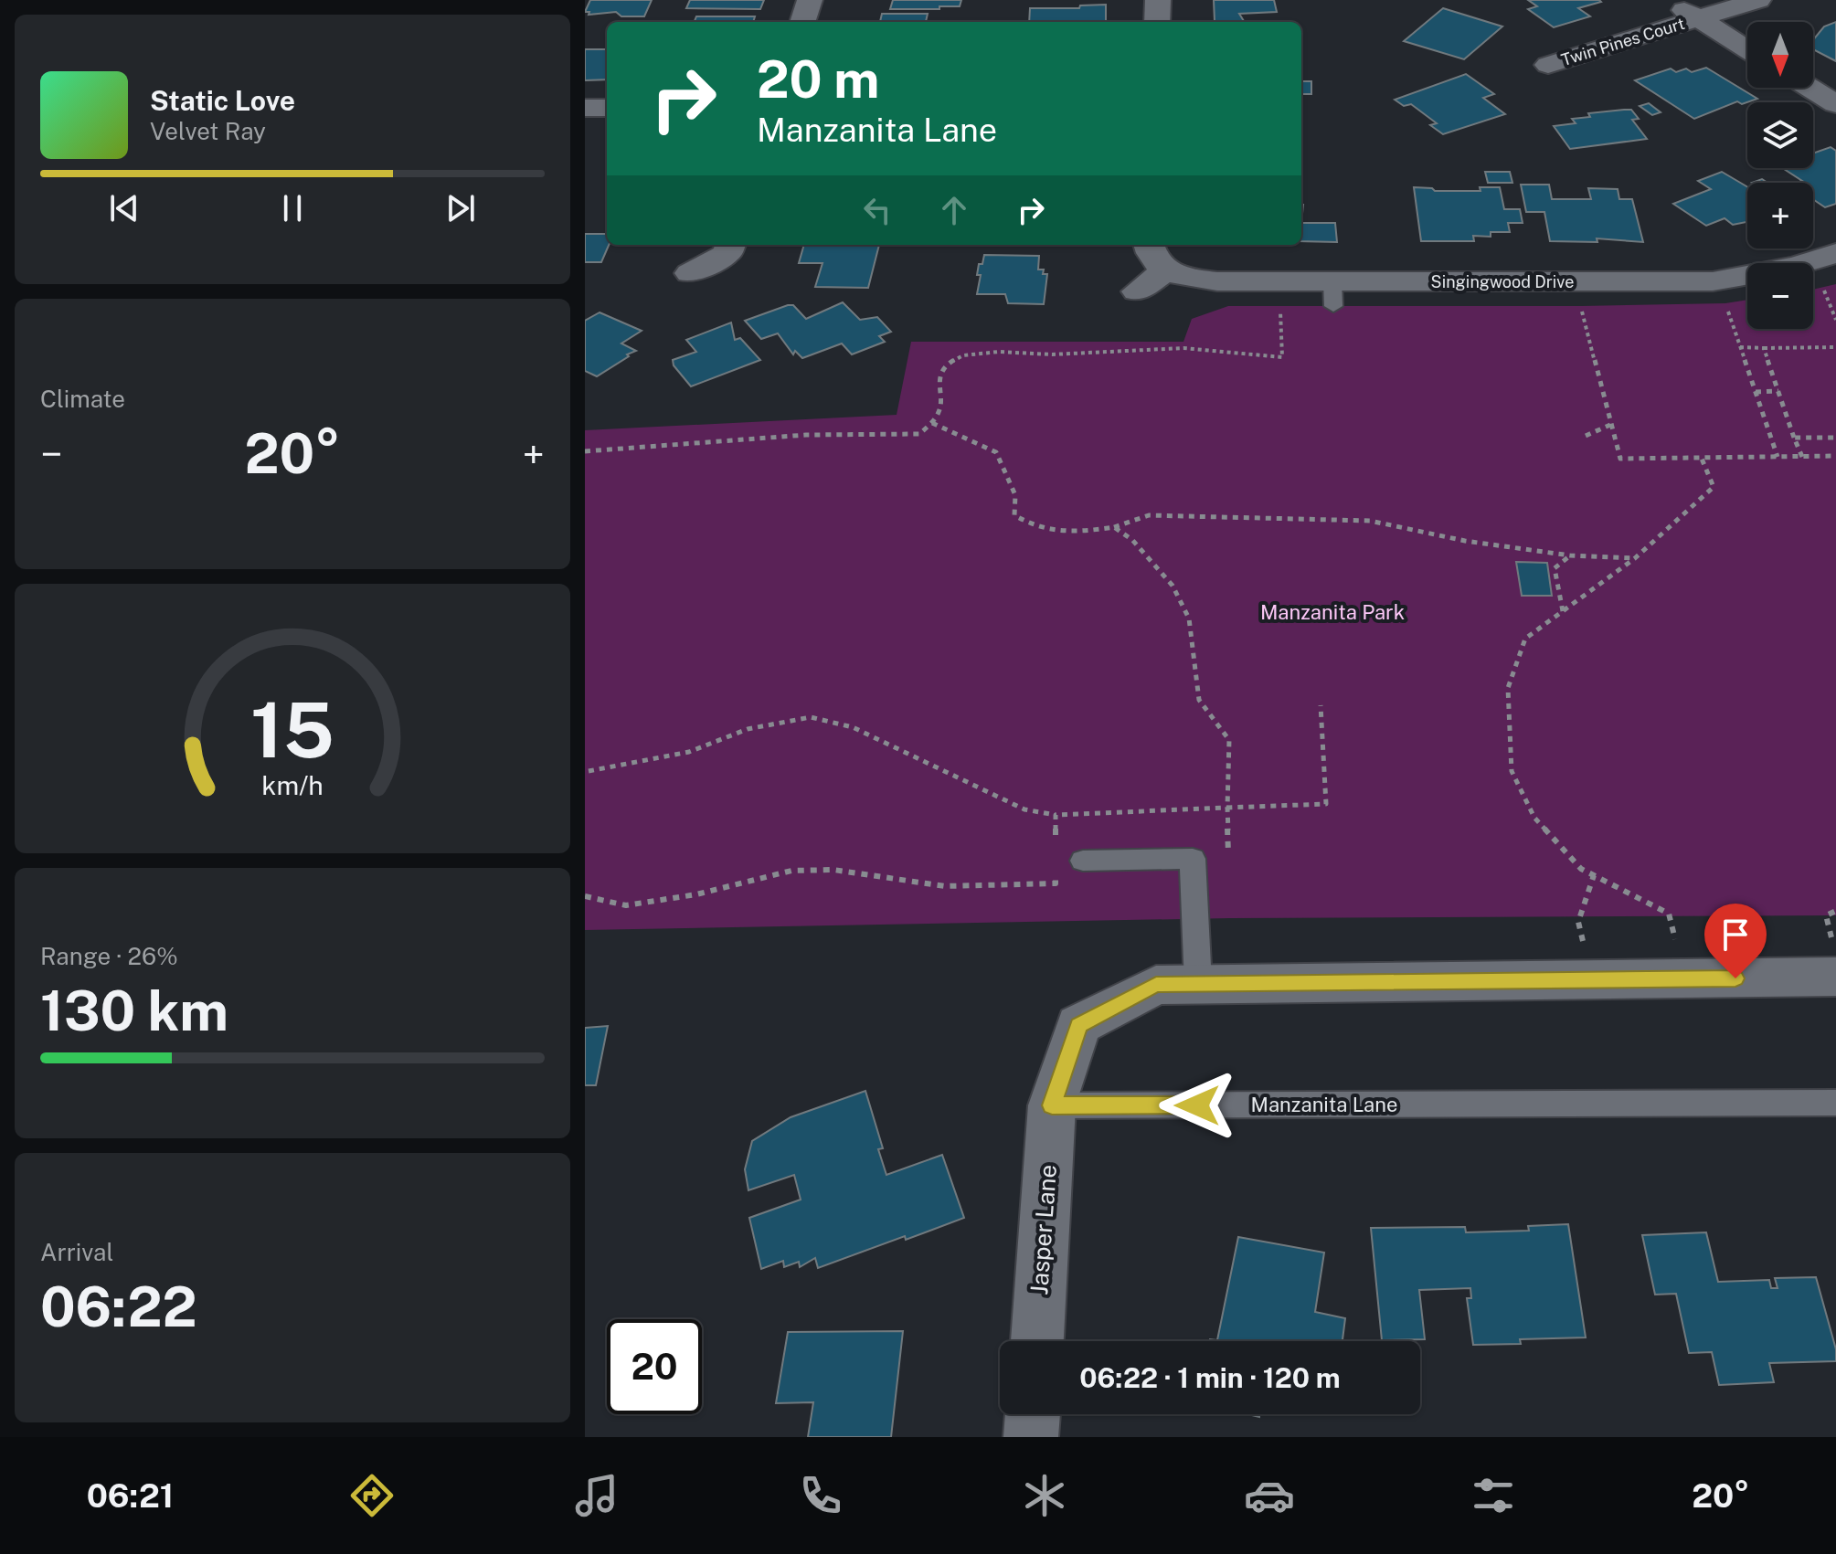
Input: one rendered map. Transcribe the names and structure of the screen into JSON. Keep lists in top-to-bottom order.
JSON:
{
  "streets": {
    "street": ["Twin Pines Court", "Singingwood Drive", "Jasper Lane"],
    "lane": ["Manzanita Lane"]
  },
  "crossings": [
    ["Manzanita Lane", "Jasper Lane"]
  ],
  "parks": ["Manzanita Park"],
  "north": "bottom",
  "page": {
    "map_buttons": ["+", "−"],
    "turn": ["20 m", "Manzanita Lane"],
    "song": ["Static Love", "Velvet Ray"],
    "tile": [
      "Climate",
      ["Range · 26%", "130 km"],
      ["Arrival", "06:22"]
    ],
    "heat": ["−", "20°", "+"],
    "limit": "20",
    "trip": "06:22 · 1 min · 120 m",
    "tabs": ["06:21", "20°"],
    "gauge": ["15", "km/h"]
  }
}
